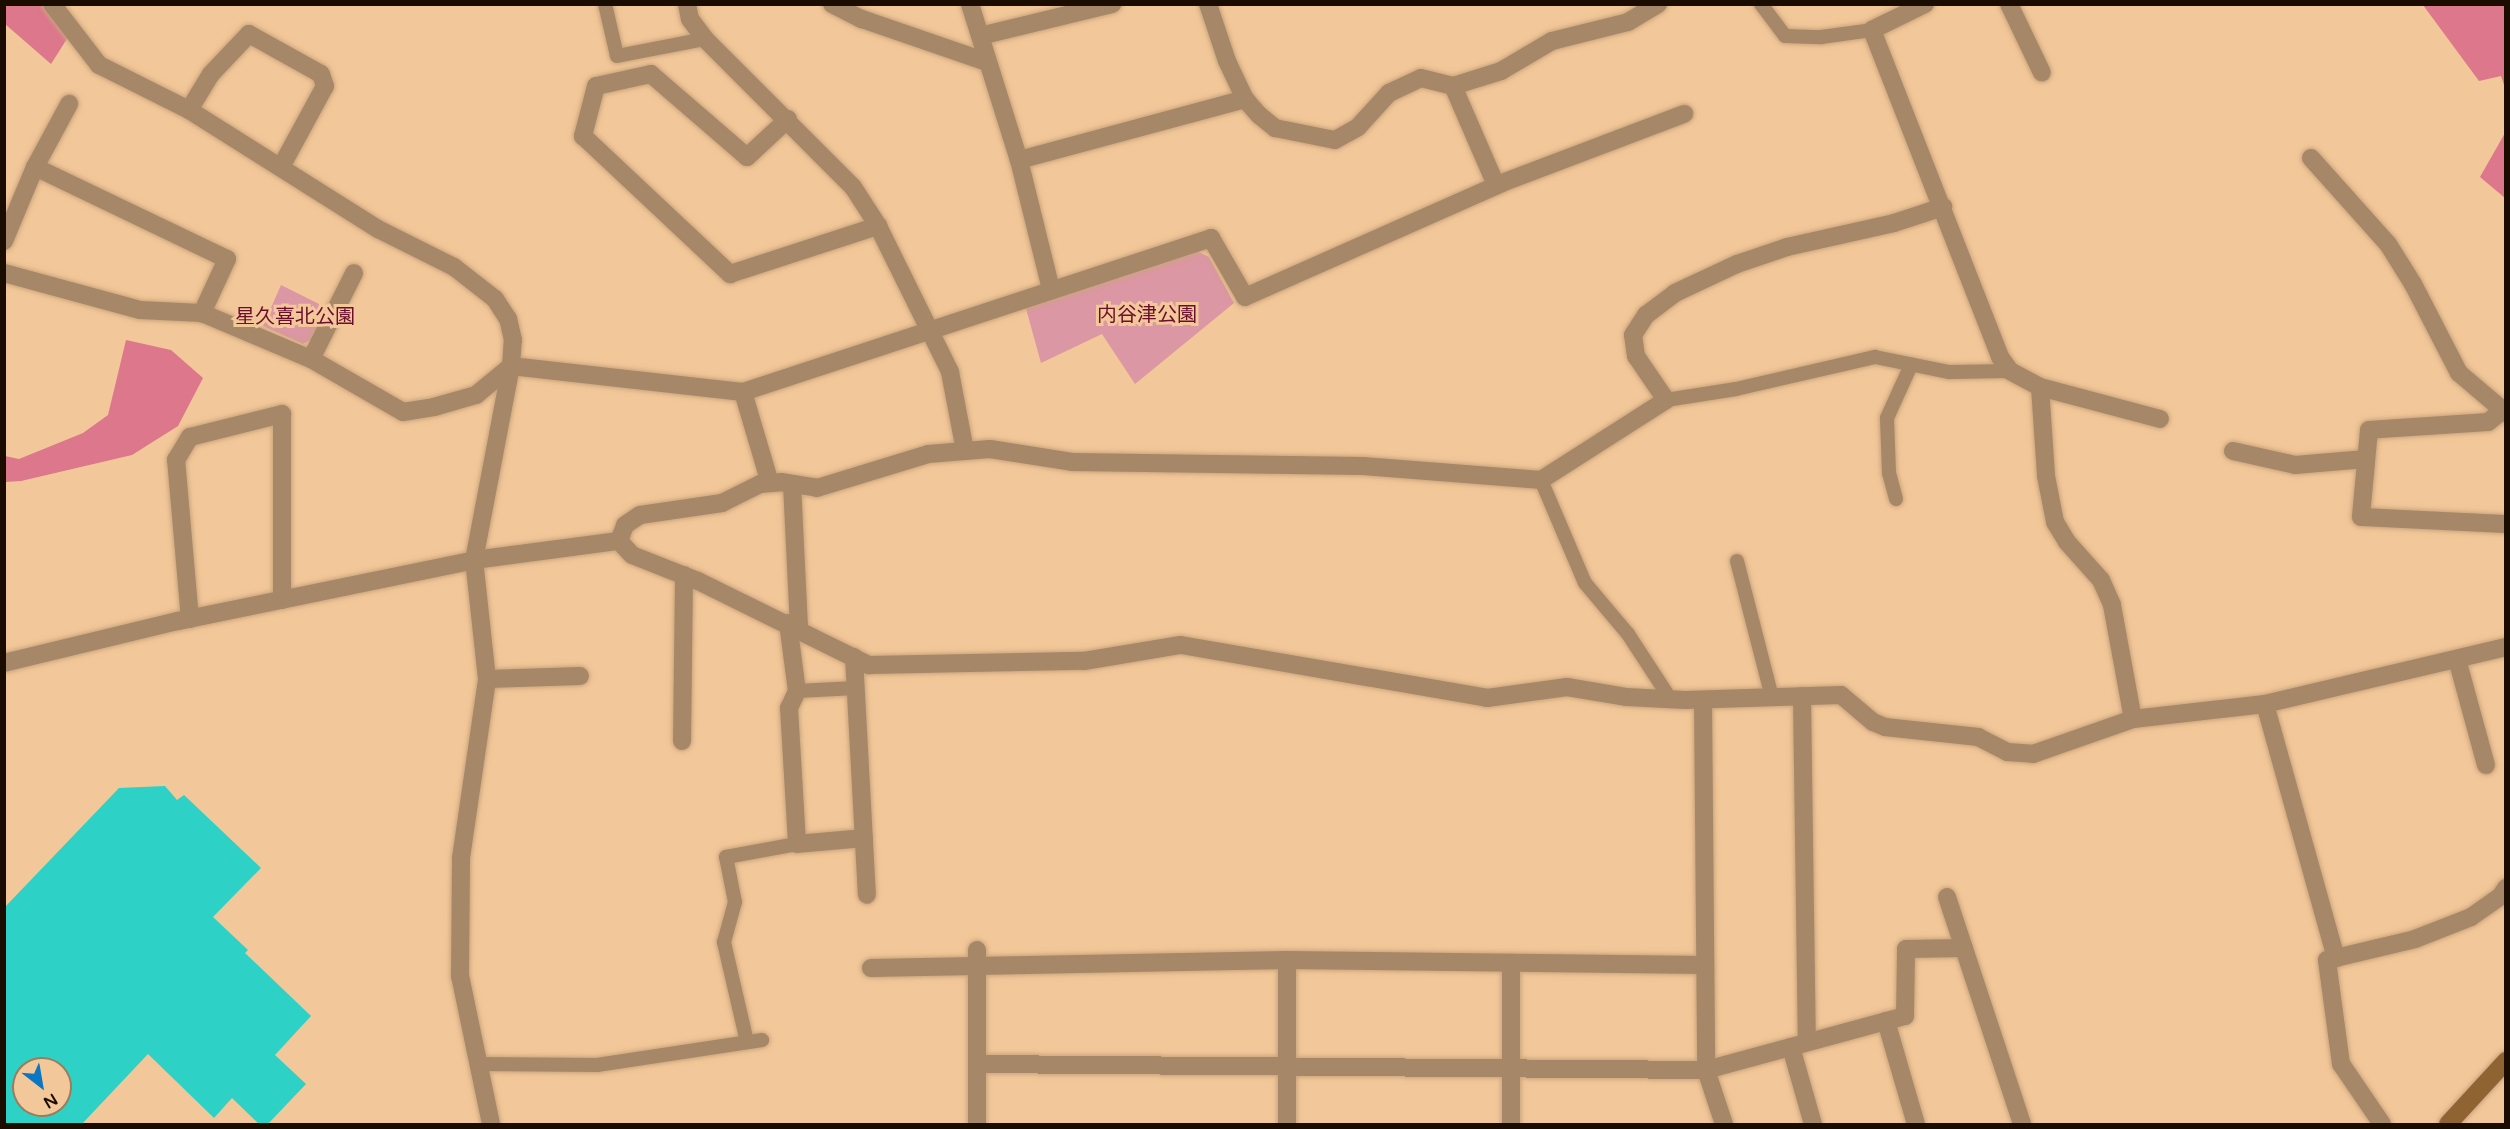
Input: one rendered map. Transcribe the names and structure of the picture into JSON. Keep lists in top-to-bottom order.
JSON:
{
  "parks": ["内谷津公園", "星久喜北公園"],
  "north": "bottom right"
}
